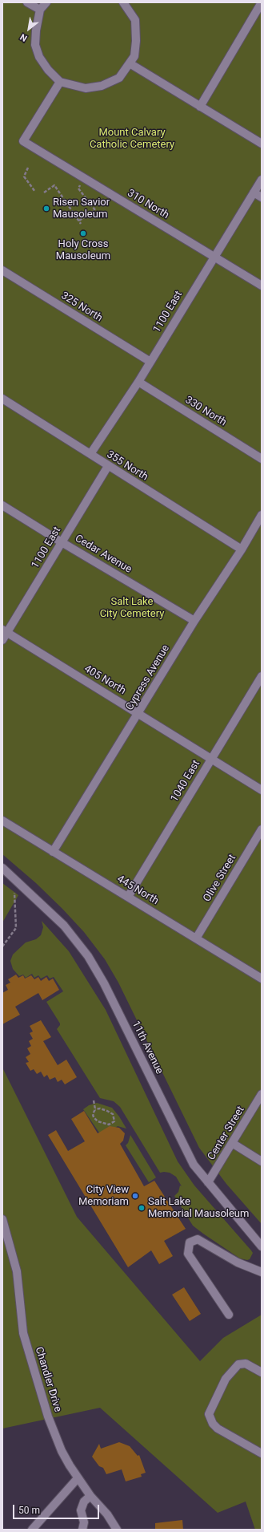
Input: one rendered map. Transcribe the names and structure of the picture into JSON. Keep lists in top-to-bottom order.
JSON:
{
  "streets": {
    "street": [
      "310 North",
      "325 North",
      "1100 East",
      "330 North",
      "355 North",
      "Cedar Avenue",
      "Cypress Avenue",
      "405 North",
      "1040 East",
      "Olive Street",
      "445 North",
      "11th Avenue",
      "Center Street",
      "Chandler Drive"
    ]
  },
  "crossings": [
    ["310 North", "1100 East"],
    ["325 North", "1100 East"],
    ["1100 East", "330 North"],
    ["1100 East", "355 North"],
    ["1100 East", "Cedar Avenue"],
    ["1100 East", "405 North"],
    ["355 North", "Cypress Avenue"],
    ["Cedar Avenue", "Cypress Avenue"],
    ["Cypress Avenue", "405 North"],
    ["Cypress Avenue", "445 North"],
    ["405 North", "1040 East"],
    ["1040 East", "445 North"],
    ["Olive Street", "445 North"],
    ["11th Avenue", "Center Street"]
  ],
  "parks": ["Mount Calvary Catholic Cemetery", "Salt Lake City Cemetery"],
  "places": [
    "Risen Savior Mausoleum",
    "Holy Cross Mausoleum",
    "City View Memoriam",
    "Salt Lake Memorial Mausoleum"
  ],
  "scale_bar": "50 m",
  "north": "bottom left"
}
